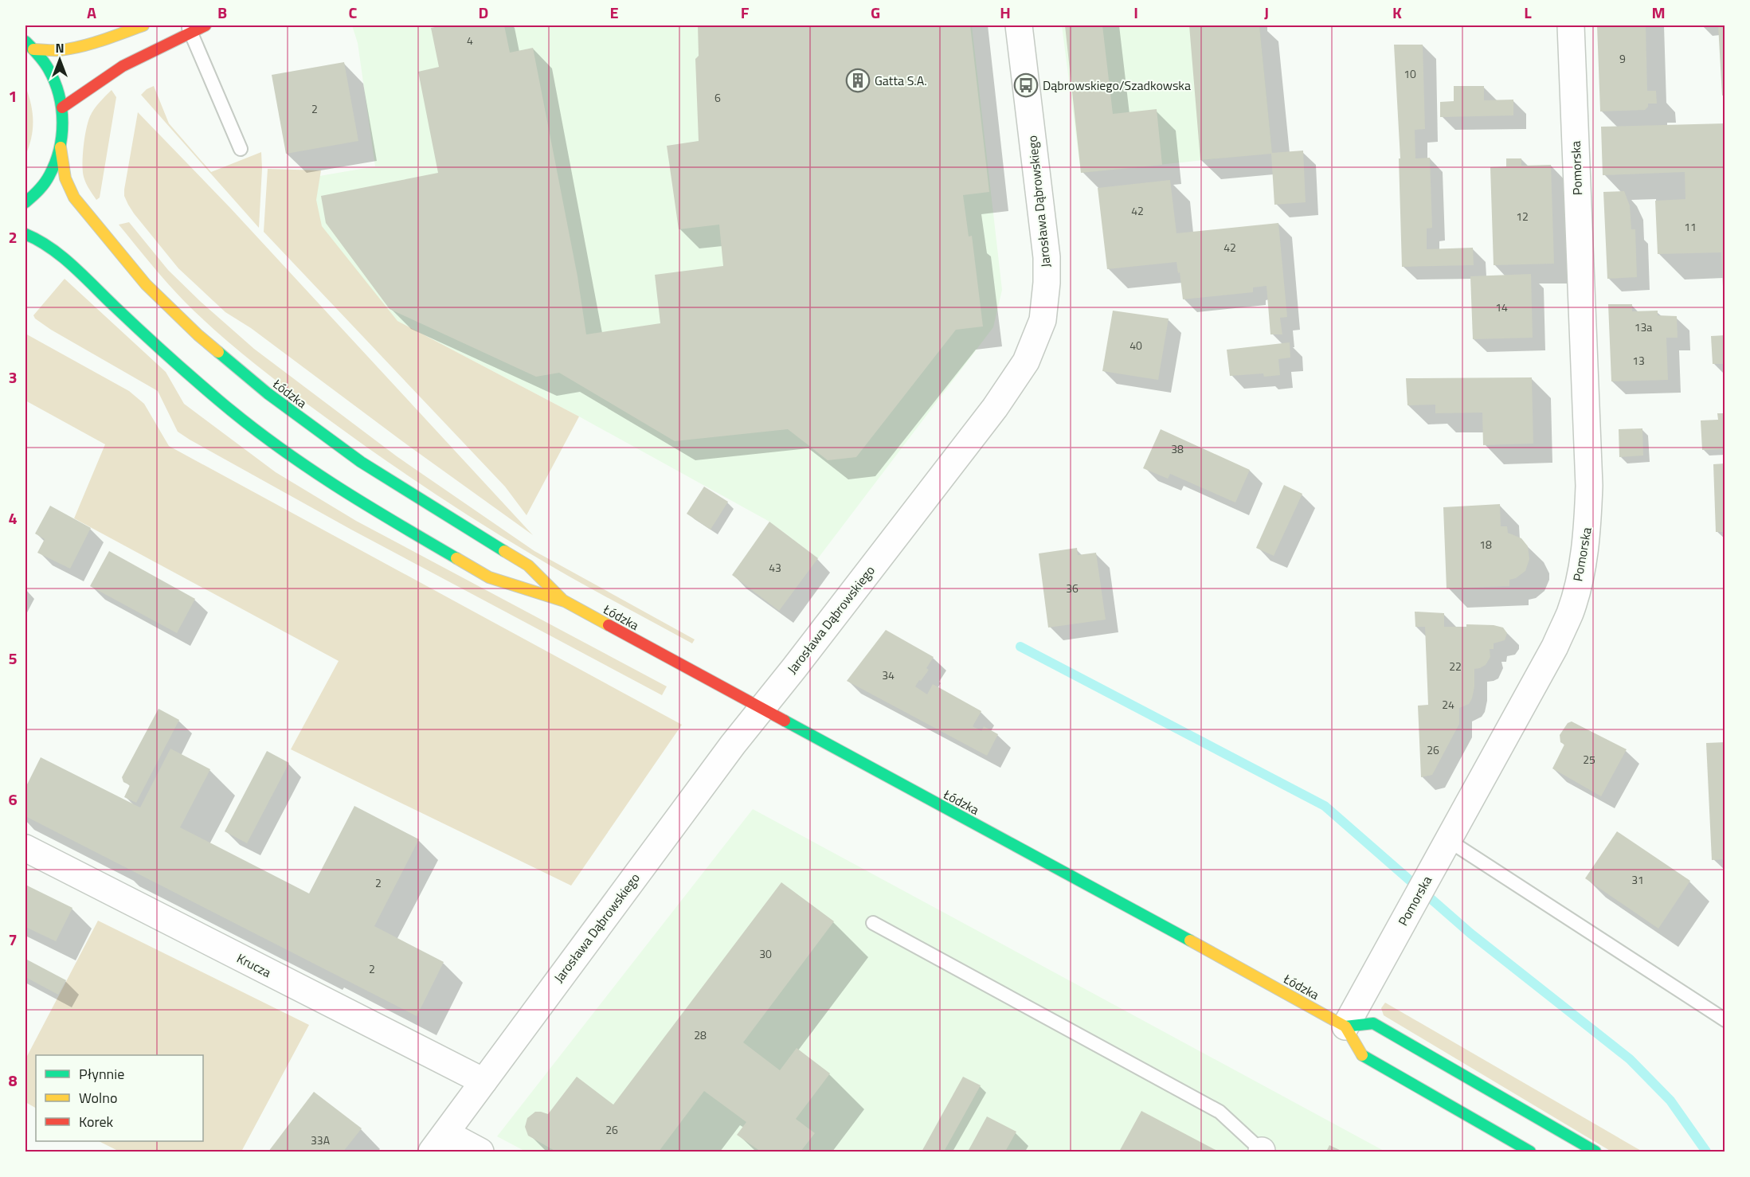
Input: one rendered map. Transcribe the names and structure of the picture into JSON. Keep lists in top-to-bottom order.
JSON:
{
  "streets": {
    "main road": ["Łódzka"],
    "street": ["Pomorska", "Jarosława Dąbrowskiego", "Krucza"]
  },
  "crossings": [
    ["Pomorska", "Łódzka"],
    ["Jarosława Dąbrowskiego", "Łódzka"],
    ["Jarosława Dąbrowskiego", "Krucza"]
  ],
  "places": {
    "building": ["Gatta S.A."],
    "bus stop": ["Dąbrowskiego/Szadkowska"]
  },
  "house_numbers": [
    "4",
    "9",
    "10",
    "6",
    "2",
    "42",
    "12",
    "11",
    "42",
    "14",
    "13a",
    "40",
    "13",
    "38",
    "18",
    "43",
    "36",
    "22",
    "34",
    "24",
    "26",
    "25",
    "31",
    "2",
    "30",
    "2",
    "28",
    "26",
    "33A"
  ],
  "legend": ["Płynnie", "Wolno", "Korek"],
  "north": "top",
  "grid": {
    "columns": [
      "A",
      "B",
      "C",
      "D",
      "E",
      "F",
      "G",
      "H",
      "I",
      "J",
      "K",
      "L",
      "M"
    ],
    "rows": [
      "1",
      "2",
      "3",
      "4",
      "5",
      "6",
      "7",
      "8"
    ]
  }
}
